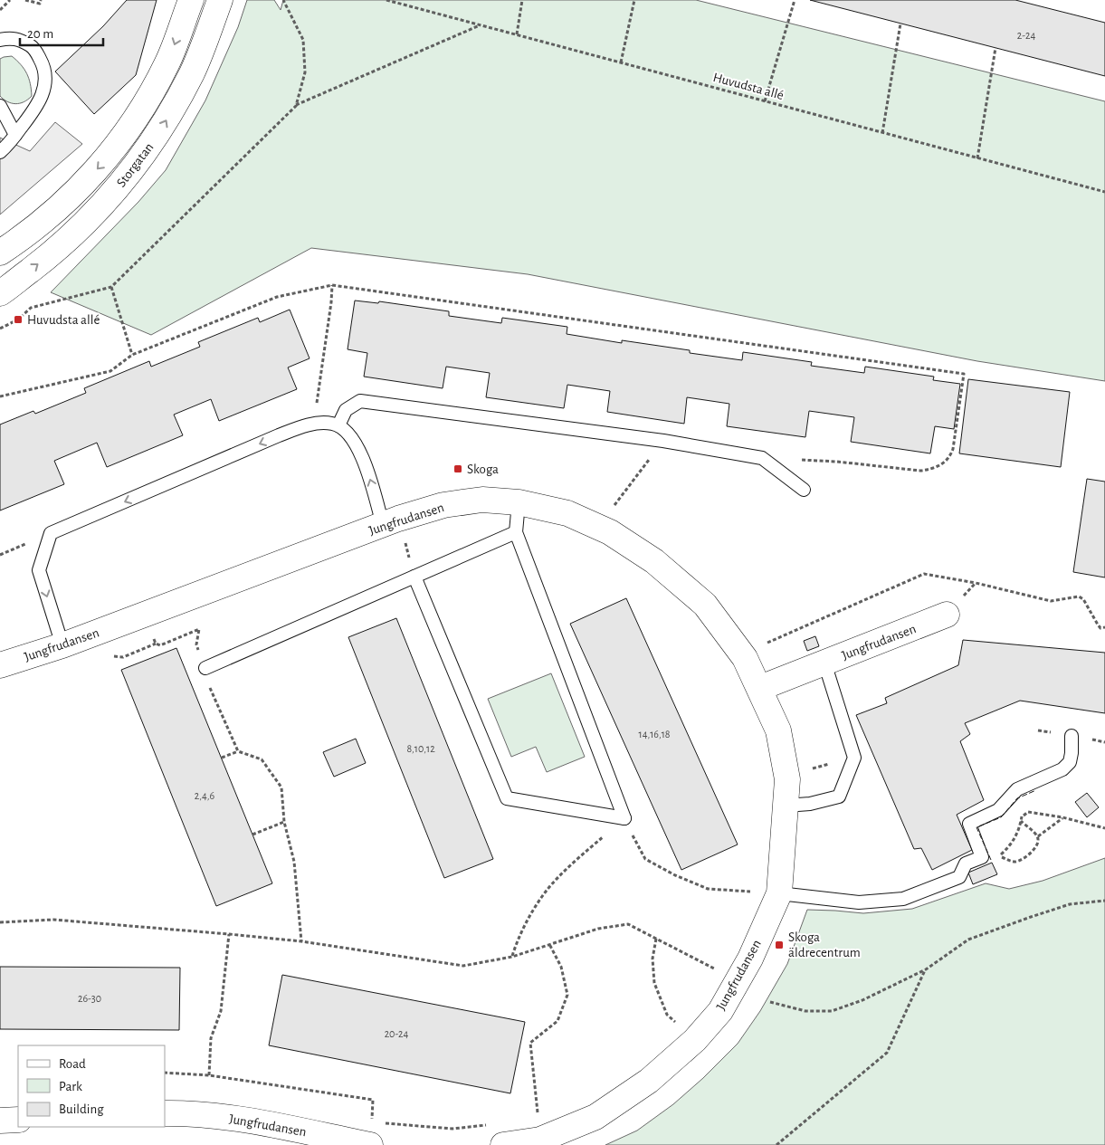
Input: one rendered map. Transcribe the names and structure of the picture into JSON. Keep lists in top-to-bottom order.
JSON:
{
  "streets": {
    "street": ["Storgatan", "Jungfrudansen"],
    "path": ["Huvudsta allé"]
  },
  "places": {
    "transit": ["Huvudsta allé", "Skoga", "Skoga äldrecentrum"]
  },
  "house_numbers": [
    "2-24",
    "14,16,18",
    "8,10,12",
    "2,4,6",
    "26-30",
    "20-24"
  ],
  "legend": ["Road", "Park", "Building"],
  "scale_bar": "20 m"
}
